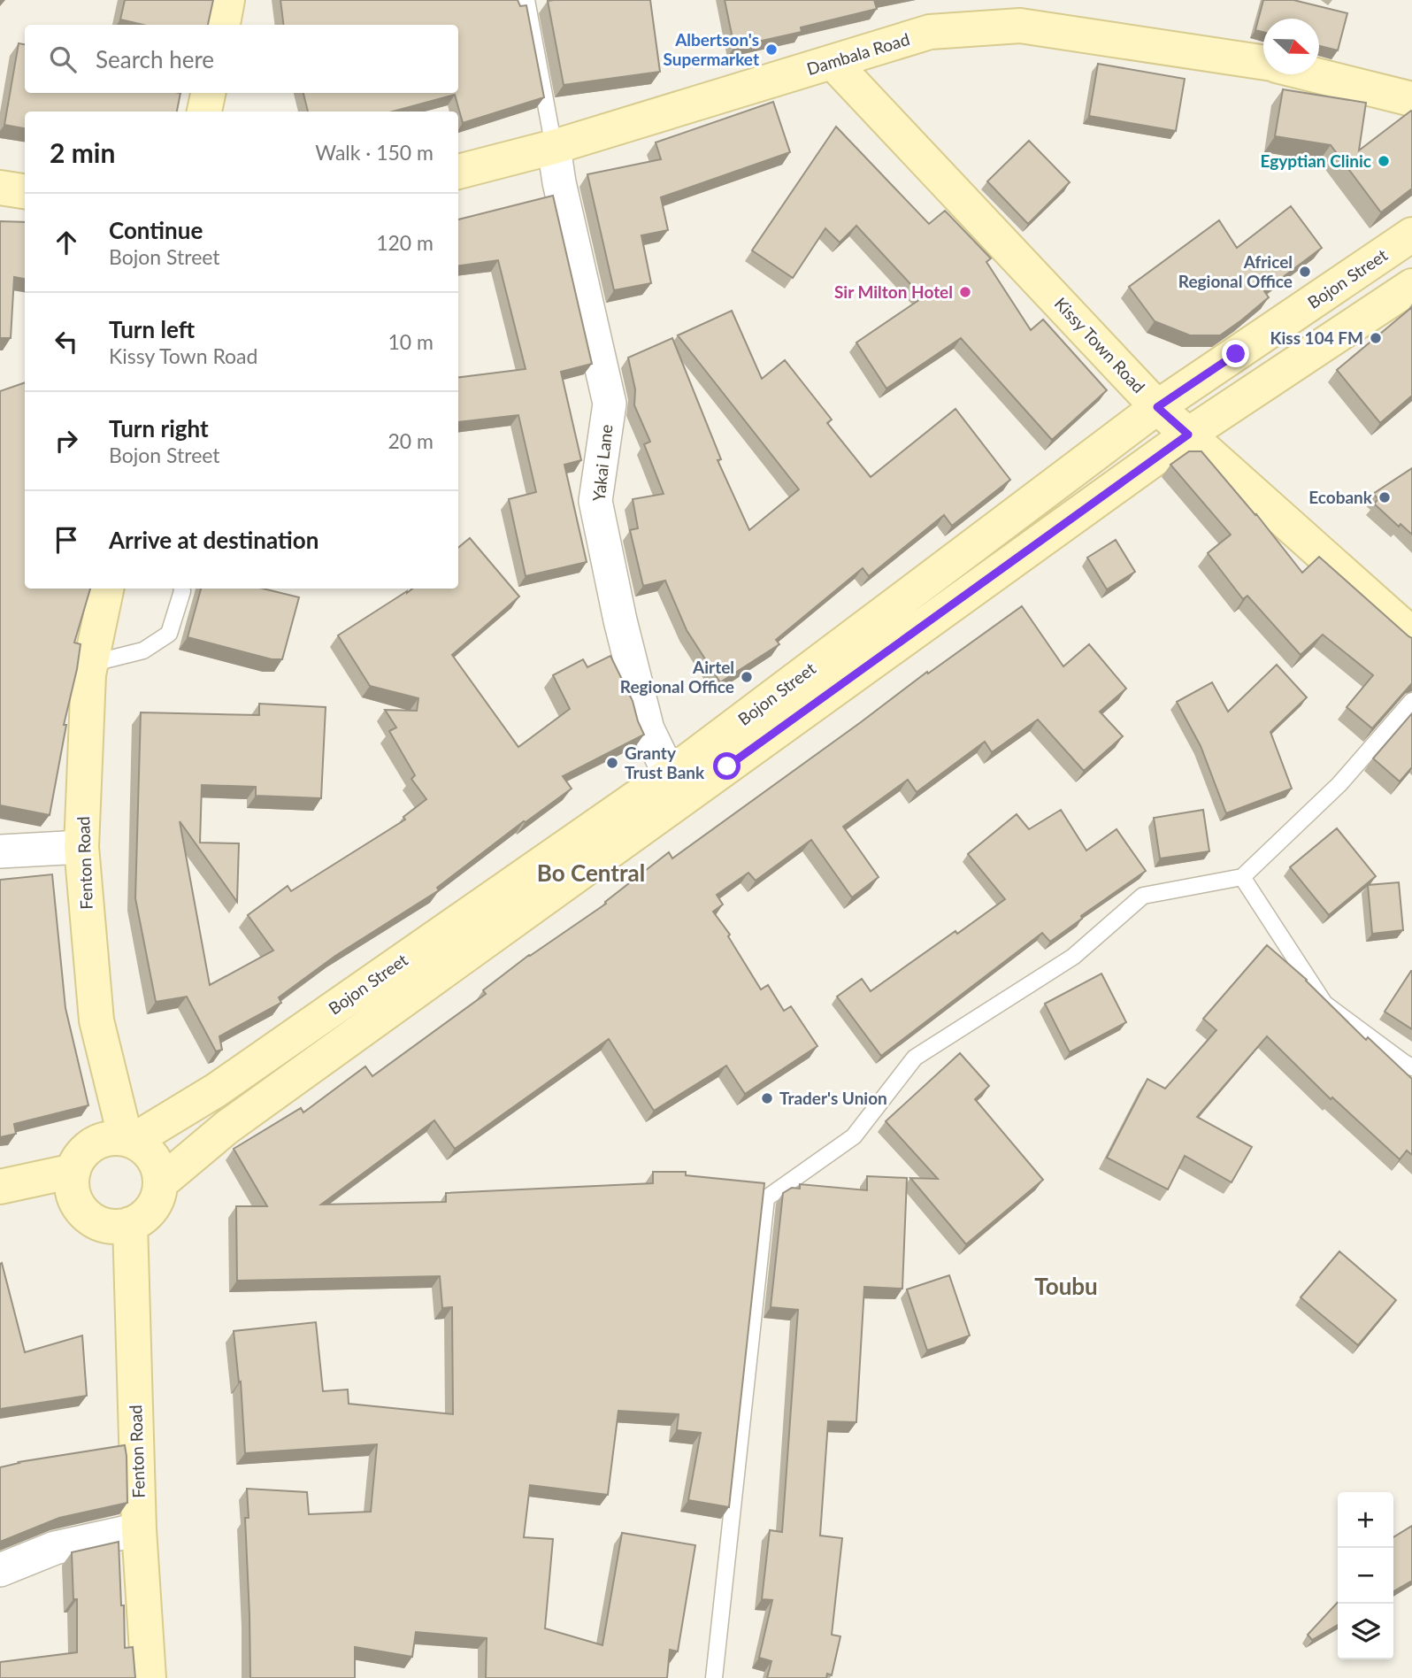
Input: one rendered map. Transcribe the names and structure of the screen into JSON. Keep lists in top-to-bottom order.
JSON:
{
  "streets": {
    "street": [
      "Dambala Road",
      "Bojon Street",
      "Kissy Town Road",
      "Yakai Lane",
      "Fenton Road"
    ]
  },
  "crossings": [
    ["Dambala Road", "Kissy Town Road"],
    ["Dambala Road", "Yakai Lane"],
    ["Bojon Street", "Kissy Town Road"],
    ["Bojon Street", "Yakai Lane"],
    ["Bojon Street", "Fenton Road"]
  ],
  "districts": ["Bo Central", "Toubu"],
  "places": [
    "Albertson's Supermarket",
    "Egyptian Clinic",
    "Africel Regional Office",
    "Sir Milton Hotel",
    "Kiss 104 FM",
    "Ecobank",
    "Airtel Regional Office",
    "Granty Trust Bank",
    "Trader's Union"
  ],
  "north": "right",
  "page": {
    "search": "Search here",
    "heading": ["2 min", "Walk · 150 m"],
    "list": [
      ["Continue", "Bojon Street", "120 m"],
      ["Turn left", "Kissy Town Road", "10 m"],
      ["Turn right", "Bojon Street", "20 m"],
      "Arrive at destination"
    ],
    "map_buttons": ["+", "−"]
  }
}
